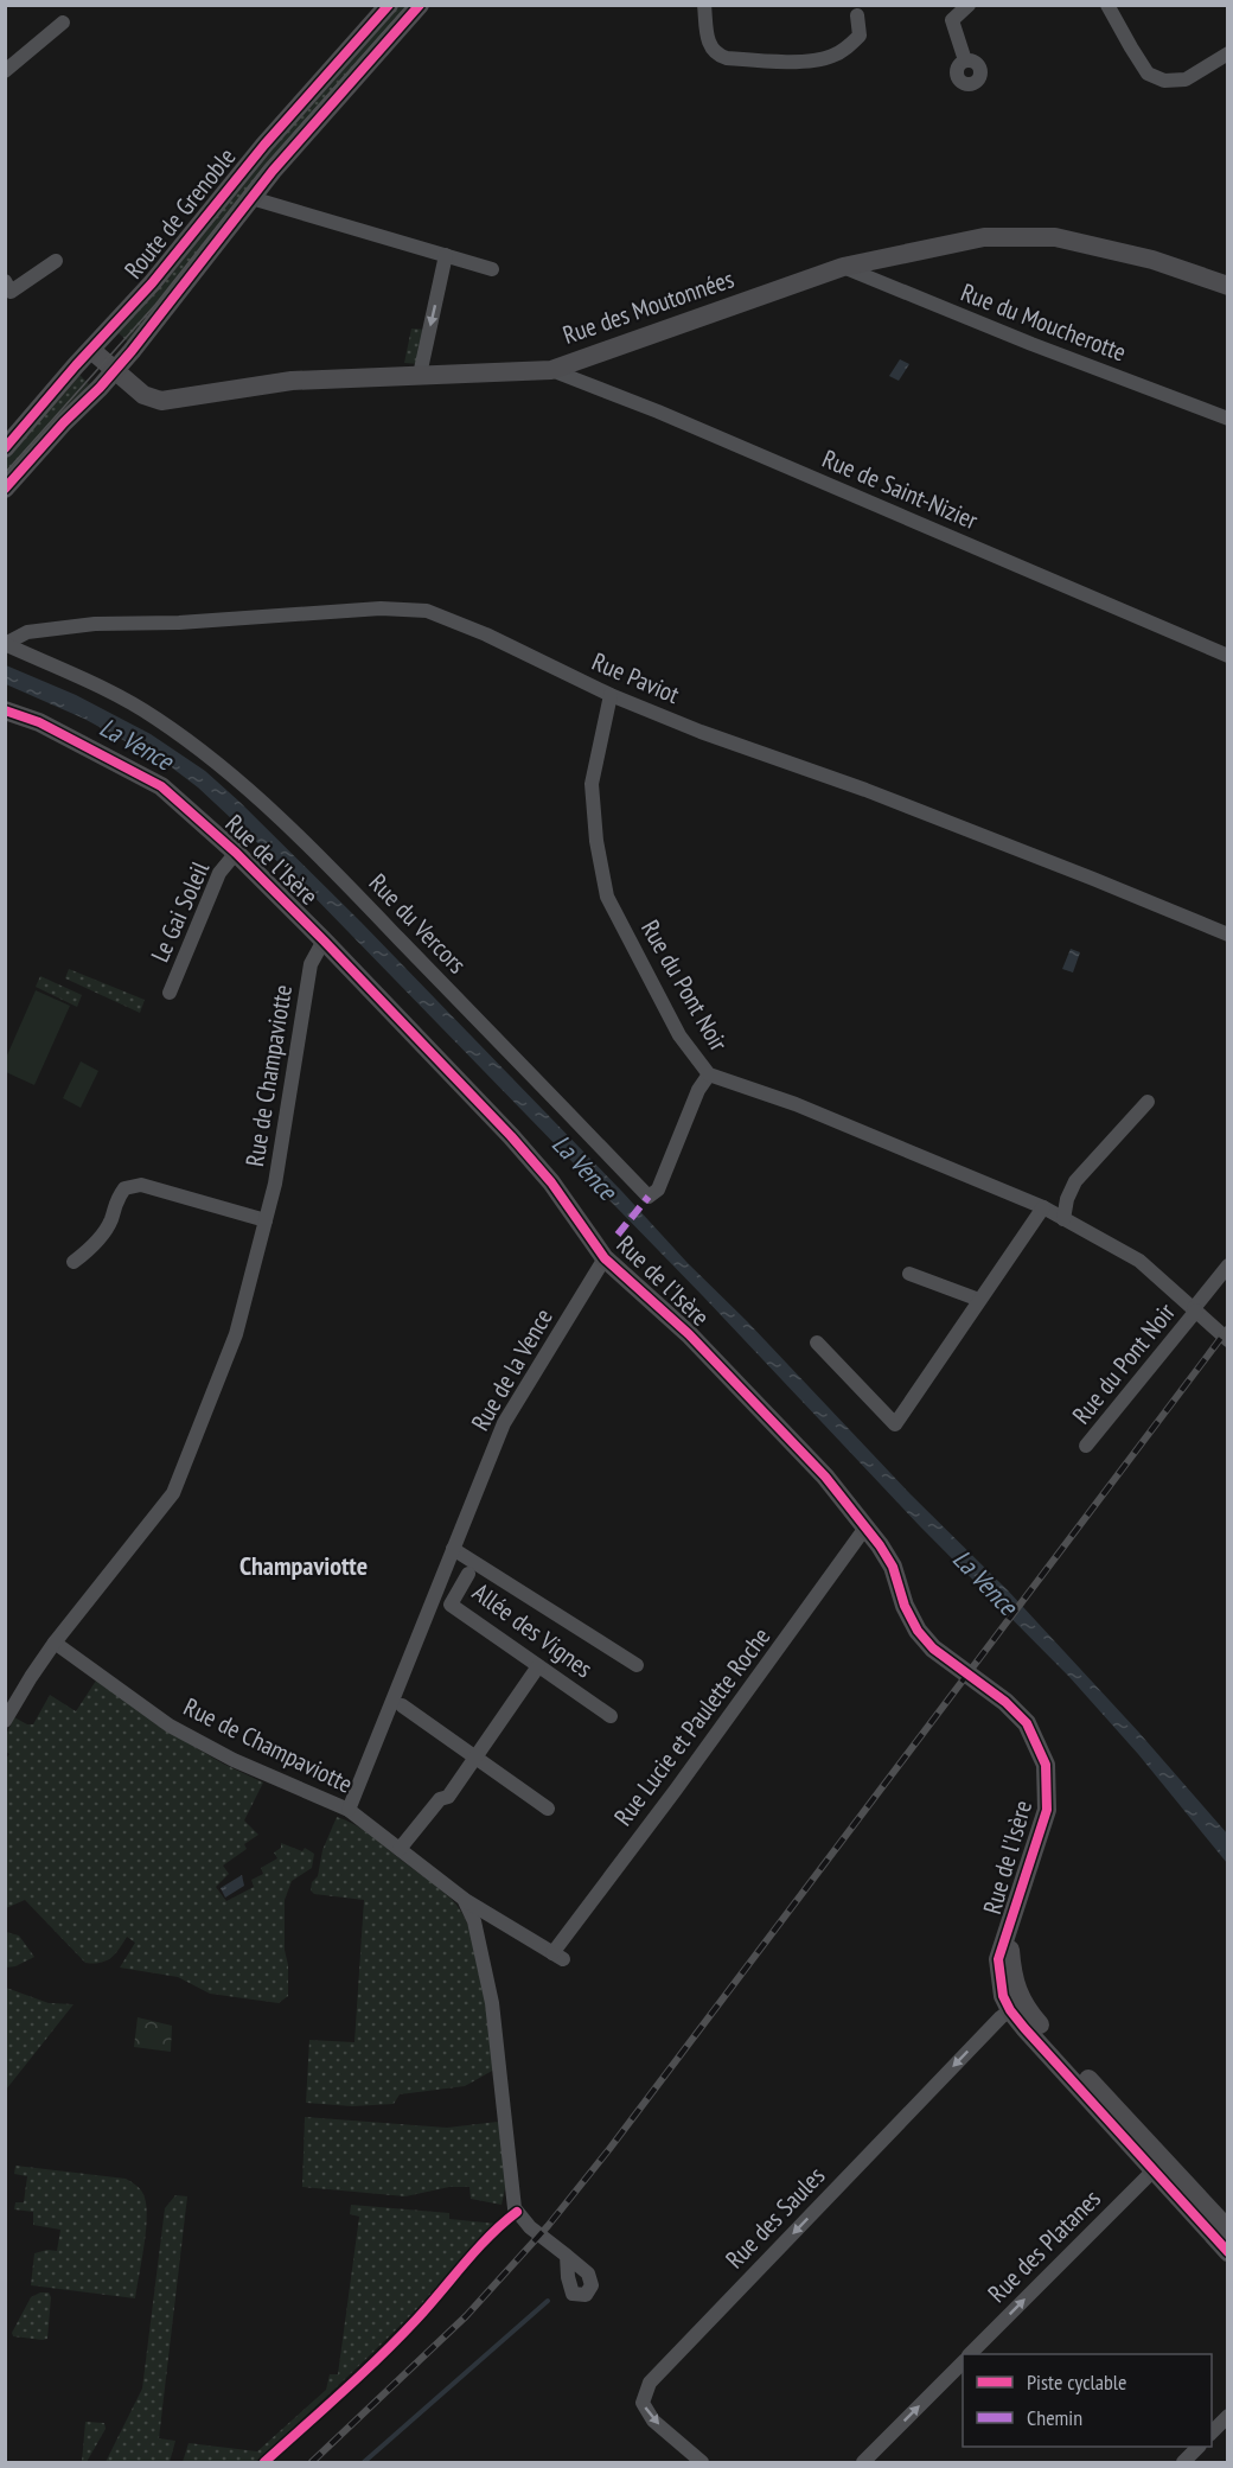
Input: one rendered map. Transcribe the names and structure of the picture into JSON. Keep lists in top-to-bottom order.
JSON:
{
  "streets": {
    "street": [
      "Route de Grenoble",
      "Rue des Moutonnées",
      "Rue du Moucherotte",
      "Rue de Saint-Nizier",
      "Rue Paviot",
      "Rue de l'Isère",
      "Le Gai Soleil",
      "Rue du Vercors",
      "Rue du Pont Noir",
      "Rue de Champaviotte",
      "Rue de la Vence",
      "Allée des Vignes",
      "Rue Lucie et Paulette Roche",
      "Rue des Saules",
      "Rue des Platanes"
    ]
  },
  "crossings": [
    ["Route de Grenoble", "Rue des Moutonnées"],
    ["Rue des Moutonnées", "Rue du Moucherotte"],
    ["Rue des Moutonnées", "Rue de Saint-Nizier"],
    ["Rue Paviot", "Rue du Vercors"],
    ["Rue Paviot", "Rue du Pont Noir"],
    ["Rue de l'Isère", "Le Gai Soleil"],
    ["Rue de l'Isère", "Rue de Champaviotte"],
    ["Rue de l'Isère", "Rue de la Vence"],
    ["Rue de l'Isère", "Rue Lucie et Paulette Roche"],
    ["Rue de l'Isère", "Rue des Saules"],
    ["Rue de l'Isère", "Rue des Platanes"],
    ["Rue du Vercors", "Rue du Pont Noir"],
    ["Rue de Champaviotte", "Rue de la Vence"],
    ["Rue de Champaviotte", "Rue Lucie et Paulette Roche"]
  ],
  "one_way": ["Rue des Saules", "Rue des Platanes"],
  "districts": ["Champaviotte"],
  "water": ["La Vence"],
  "legend": ["Piste cyclable", "Chemin"]
}
